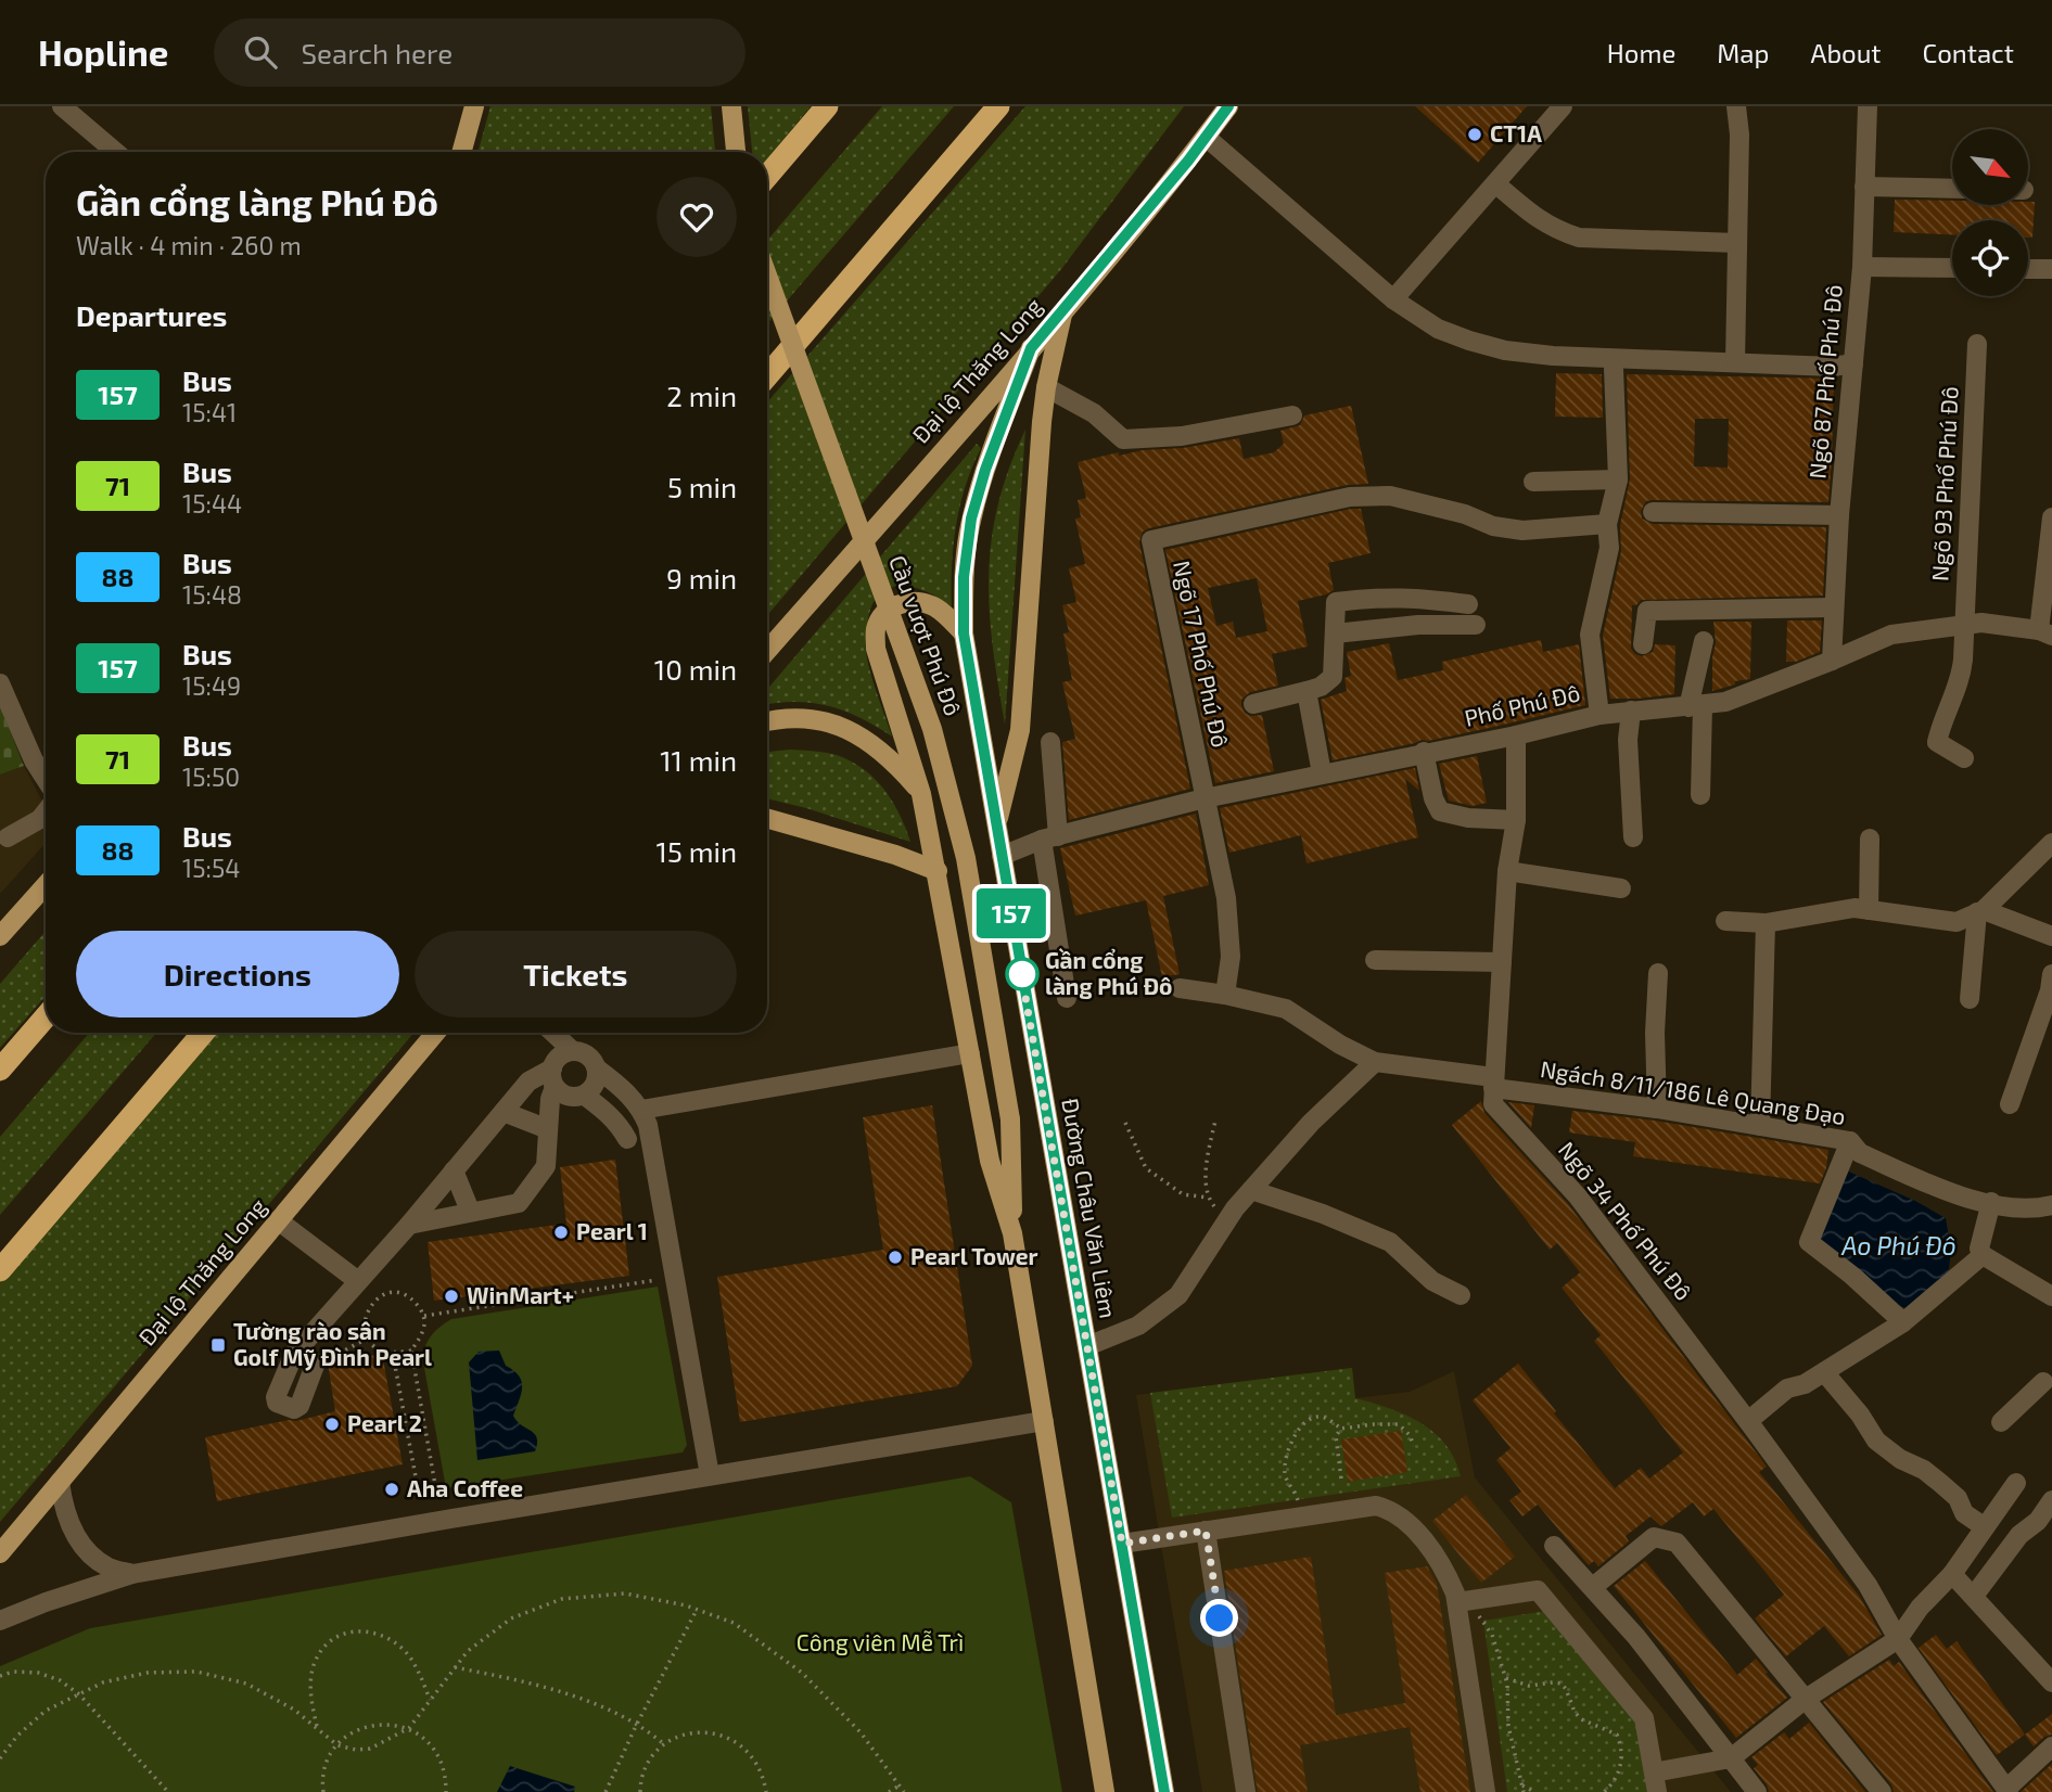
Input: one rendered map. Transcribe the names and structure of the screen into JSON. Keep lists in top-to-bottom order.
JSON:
{
  "streets": {
    "main road": ["Đại lộ Thăng Long", "Cầu vượt Phú Đô", "Đường Châu Văn Liêm"],
    "street": [
      "Ngõ 87 Phố Phú Đô",
      "Ngõ 93 Phố Phú Đô",
      "Ngõ 17 Phố Phú Đô",
      "Phố Phú Đô",
      "Ngách 8/11/186 Lê Quang Đạo",
      "Ngõ 34 Phố Phú Đô"
    ]
  },
  "crossings": [
    ["Đại lộ Thăng Long", "Đường Châu Văn Liêm"],
    ["Ngõ 87 Phố Phú Đô", "Phố Phú Đô"],
    ["Ngõ 93 Phố Phú Đô", "Phố Phú Đô"],
    ["Ngõ 17 Phố Phú Đô", "Phố Phú Đô"],
    ["Phố Phú Đô", "Đường Châu Văn Liêm"],
    ["Phố Phú Đô", "Ngõ 34 Phố Phú Đô"],
    ["Ngách 8/11/186 Lê Quang Đạo", "Ngõ 34 Phố Phú Đô"]
  ],
  "water": ["Ao Phú Đô"],
  "parks": ["Công viên Mễ Trì"],
  "places": {
    "other": [
      "CT1A",
      "Gần cổng làng Phú Đô",
      "Pearl 1",
      "Pearl Tower",
      "WinMart+",
      "Pearl 2",
      "Aha Coffee"
    ],
    "transit": ["Tường rào sân Golf Mỹ Đình Pearl"]
  },
  "lines": ["bus line 157"],
  "north": "bottom right",
  "page": {
    "header": "Hopline",
    "search": "Search here",
    "nav": [
      "Home",
      "Map",
      "About",
      "Contact"
    ],
    "on_map": "157",
    "heading": [
      ["Gần cổng làng Phú Đô", "Walk · 4 min · 260 m"],
      "Departures"
    ],
    "list": [
      {
        "mark": "157",
        "name": "Bus",
        "note": "15:41",
        "value": "2 min"
      },
      {
        "mark": "71",
        "name": "Bus",
        "note": "15:44",
        "value": "5 min"
      },
      {
        "mark": "88",
        "name": "Bus",
        "note": "15:48",
        "value": "9 min"
      },
      {
        "mark": "157",
        "name": "Bus",
        "note": "15:49",
        "value": "10 min"
      },
      {
        "mark": "71",
        "name": "Bus",
        "note": "15:50",
        "value": "11 min"
      },
      {
        "mark": "88",
        "name": "Bus",
        "note": "15:54",
        "value": "15 min"
      }
    ],
    "buttons": ["Directions", "Tickets"]
  }
}
